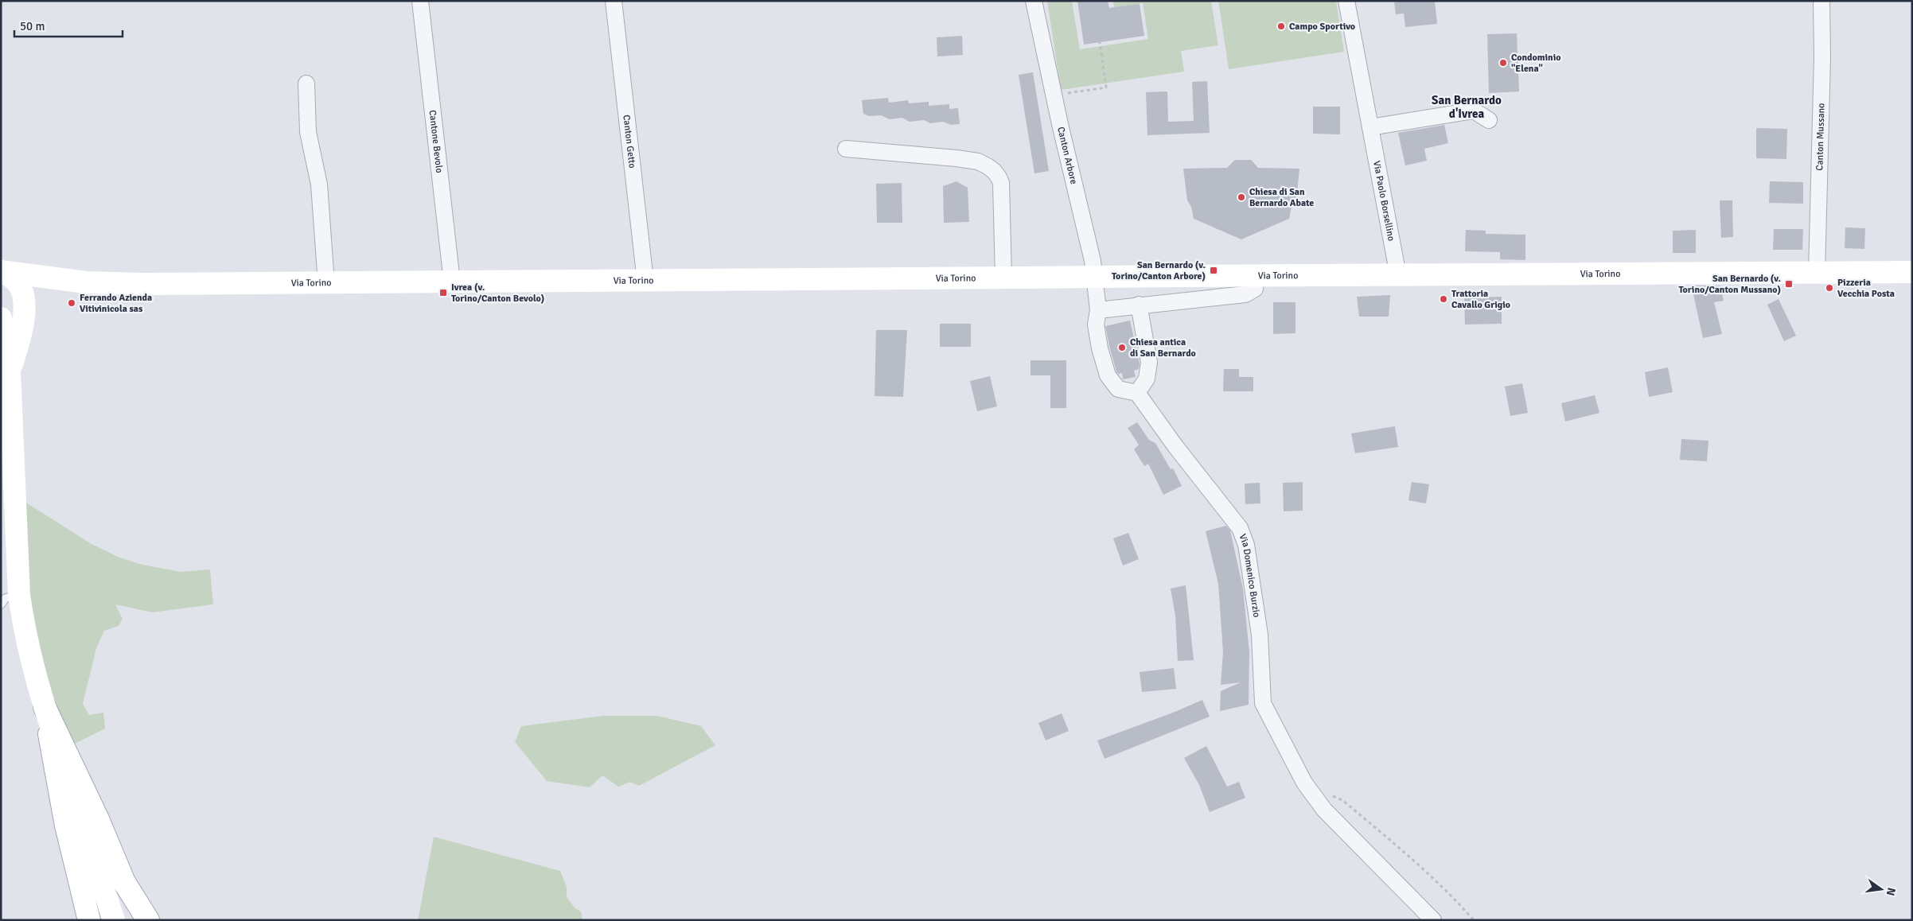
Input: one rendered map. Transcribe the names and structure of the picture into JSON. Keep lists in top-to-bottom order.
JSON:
{
  "streets": {
    "street": [
      "Canton Mussano",
      "Canton Getto",
      "Cantone Bevolo",
      "Canton Arbore",
      "Via Paolo Borsellino",
      "Via Torino",
      "Via Domenico Burzio"
    ]
  },
  "crossings": [
    ["Canton Mussano", "Via Torino"],
    ["Canton Getto", "Via Torino"],
    ["Cantone Bevolo", "Via Torino"],
    ["Canton Arbore", "Via Domenico Burzio"],
    ["Via Paolo Borsellino", "Via Torino"]
  ],
  "districts": ["San Bernardo d'Ivrea"],
  "places": {
    "other": [
      "Campo Sportivo",
      "Condominio \"Elena\"",
      "Chiesa di San Bernardo Abate",
      "Pizzeria Vecchia Posta",
      "Trattoria Cavallo Grigio",
      "Ferrando Azienda Vitivinicola sas",
      "Chiesa antica di San Bernardo"
    ],
    "transit": ["San Bernardo (v. Torino/Canton Arbore)", "San Bernardo (v. Torino/Canton Mussano)", "Ivrea (v. Torino/Canton Bevolo)"]
  },
  "scale_bar": "50 m",
  "north": "right"
}
